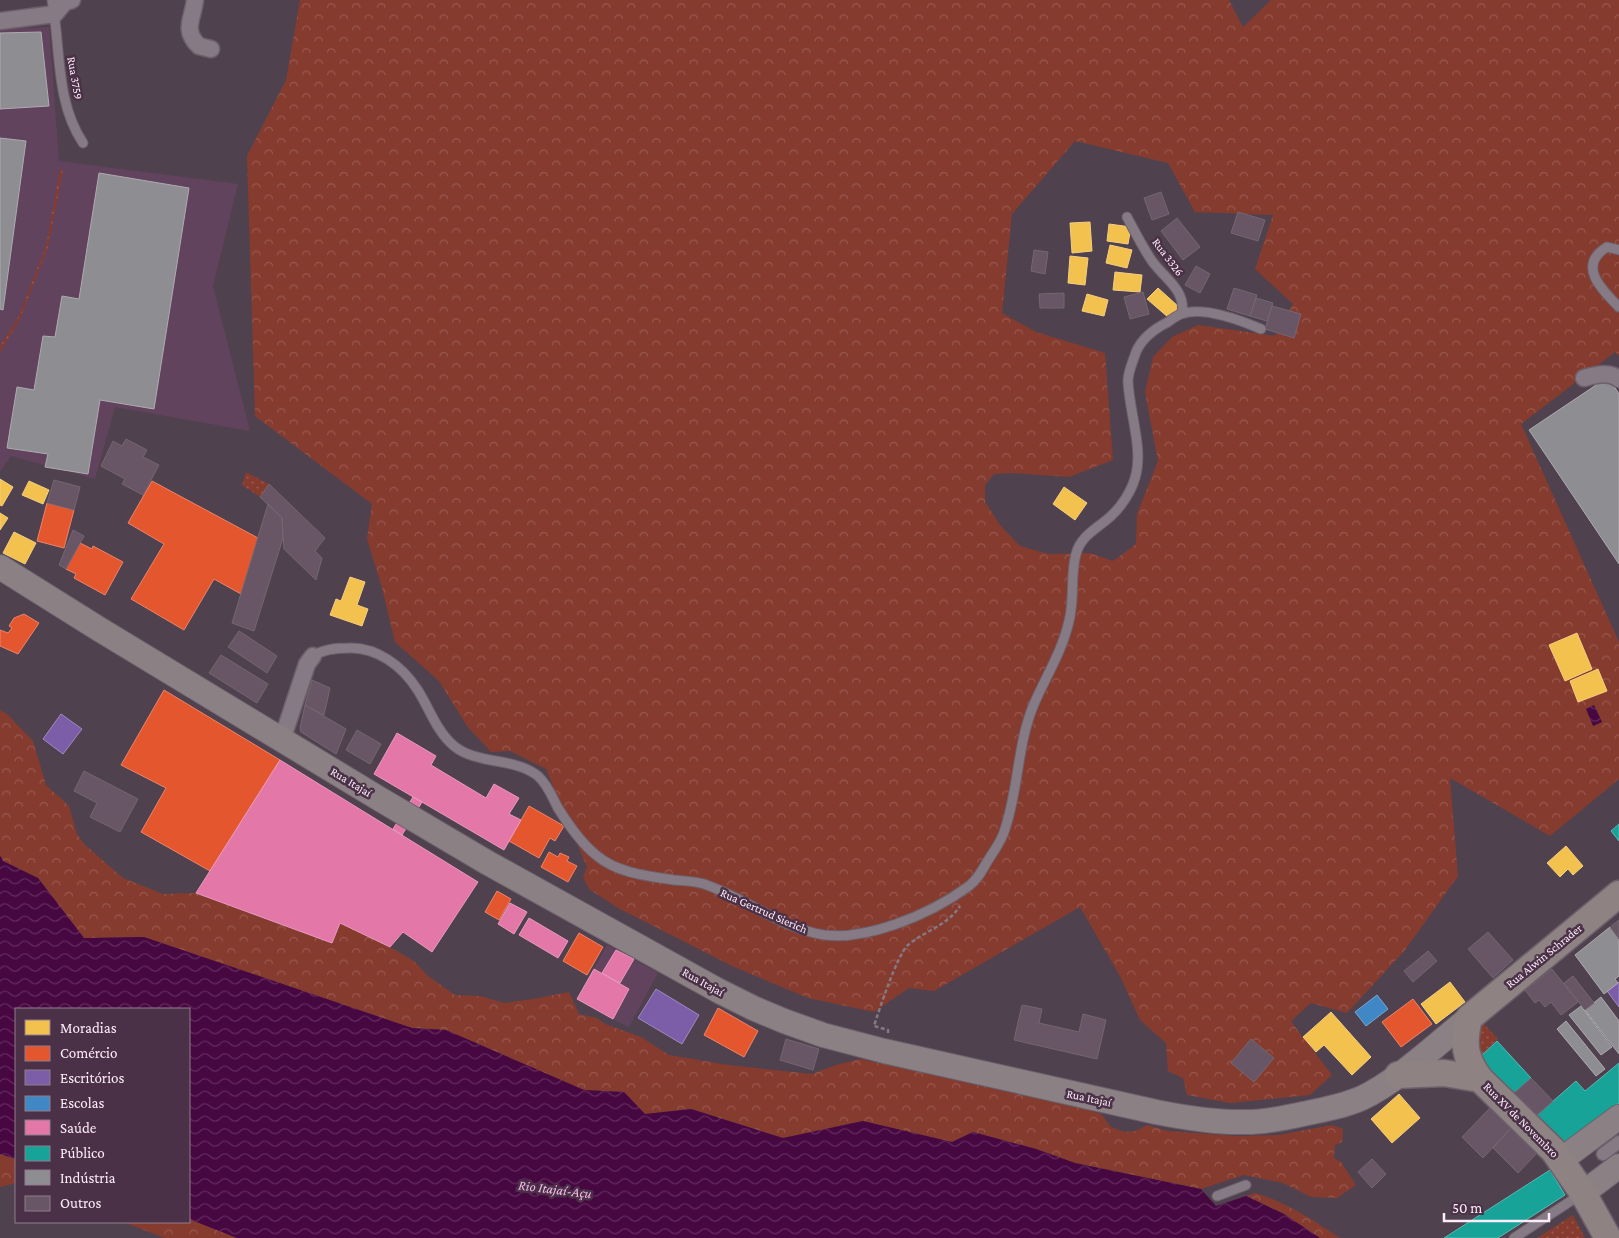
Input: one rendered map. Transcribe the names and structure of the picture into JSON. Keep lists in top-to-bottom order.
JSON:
{
  "streets": {
    "main road": ["Rua Itajaí", "Rua Alwin Schrader", "Rua XV de Novembro"],
    "street": ["Rua Gertrud Sierich"],
    "lane": ["Rua 3759", "Rua 3326"]
  },
  "crossings": [
    ["Rua 3326", "Rua Gertrud Sierich"],
    ["Rua Itajaí", "Rua Gertrud Sierich"],
    ["Rua Itajaí", "Rua Alwin Schrader"],
    ["Rua Itajaí", "Rua XV de Novembro"],
    ["Rua Alwin Schrader", "Rua XV de Novembro"]
  ],
  "water": ["Rio Itajaí-Açu"],
  "legend": [
    "Moradias",
    "Comércio",
    "Escritórios",
    "Escolas",
    "Saúde",
    "Público",
    "Indústria",
    "Outros"
  ],
  "scale_bar": "50 m"
}
